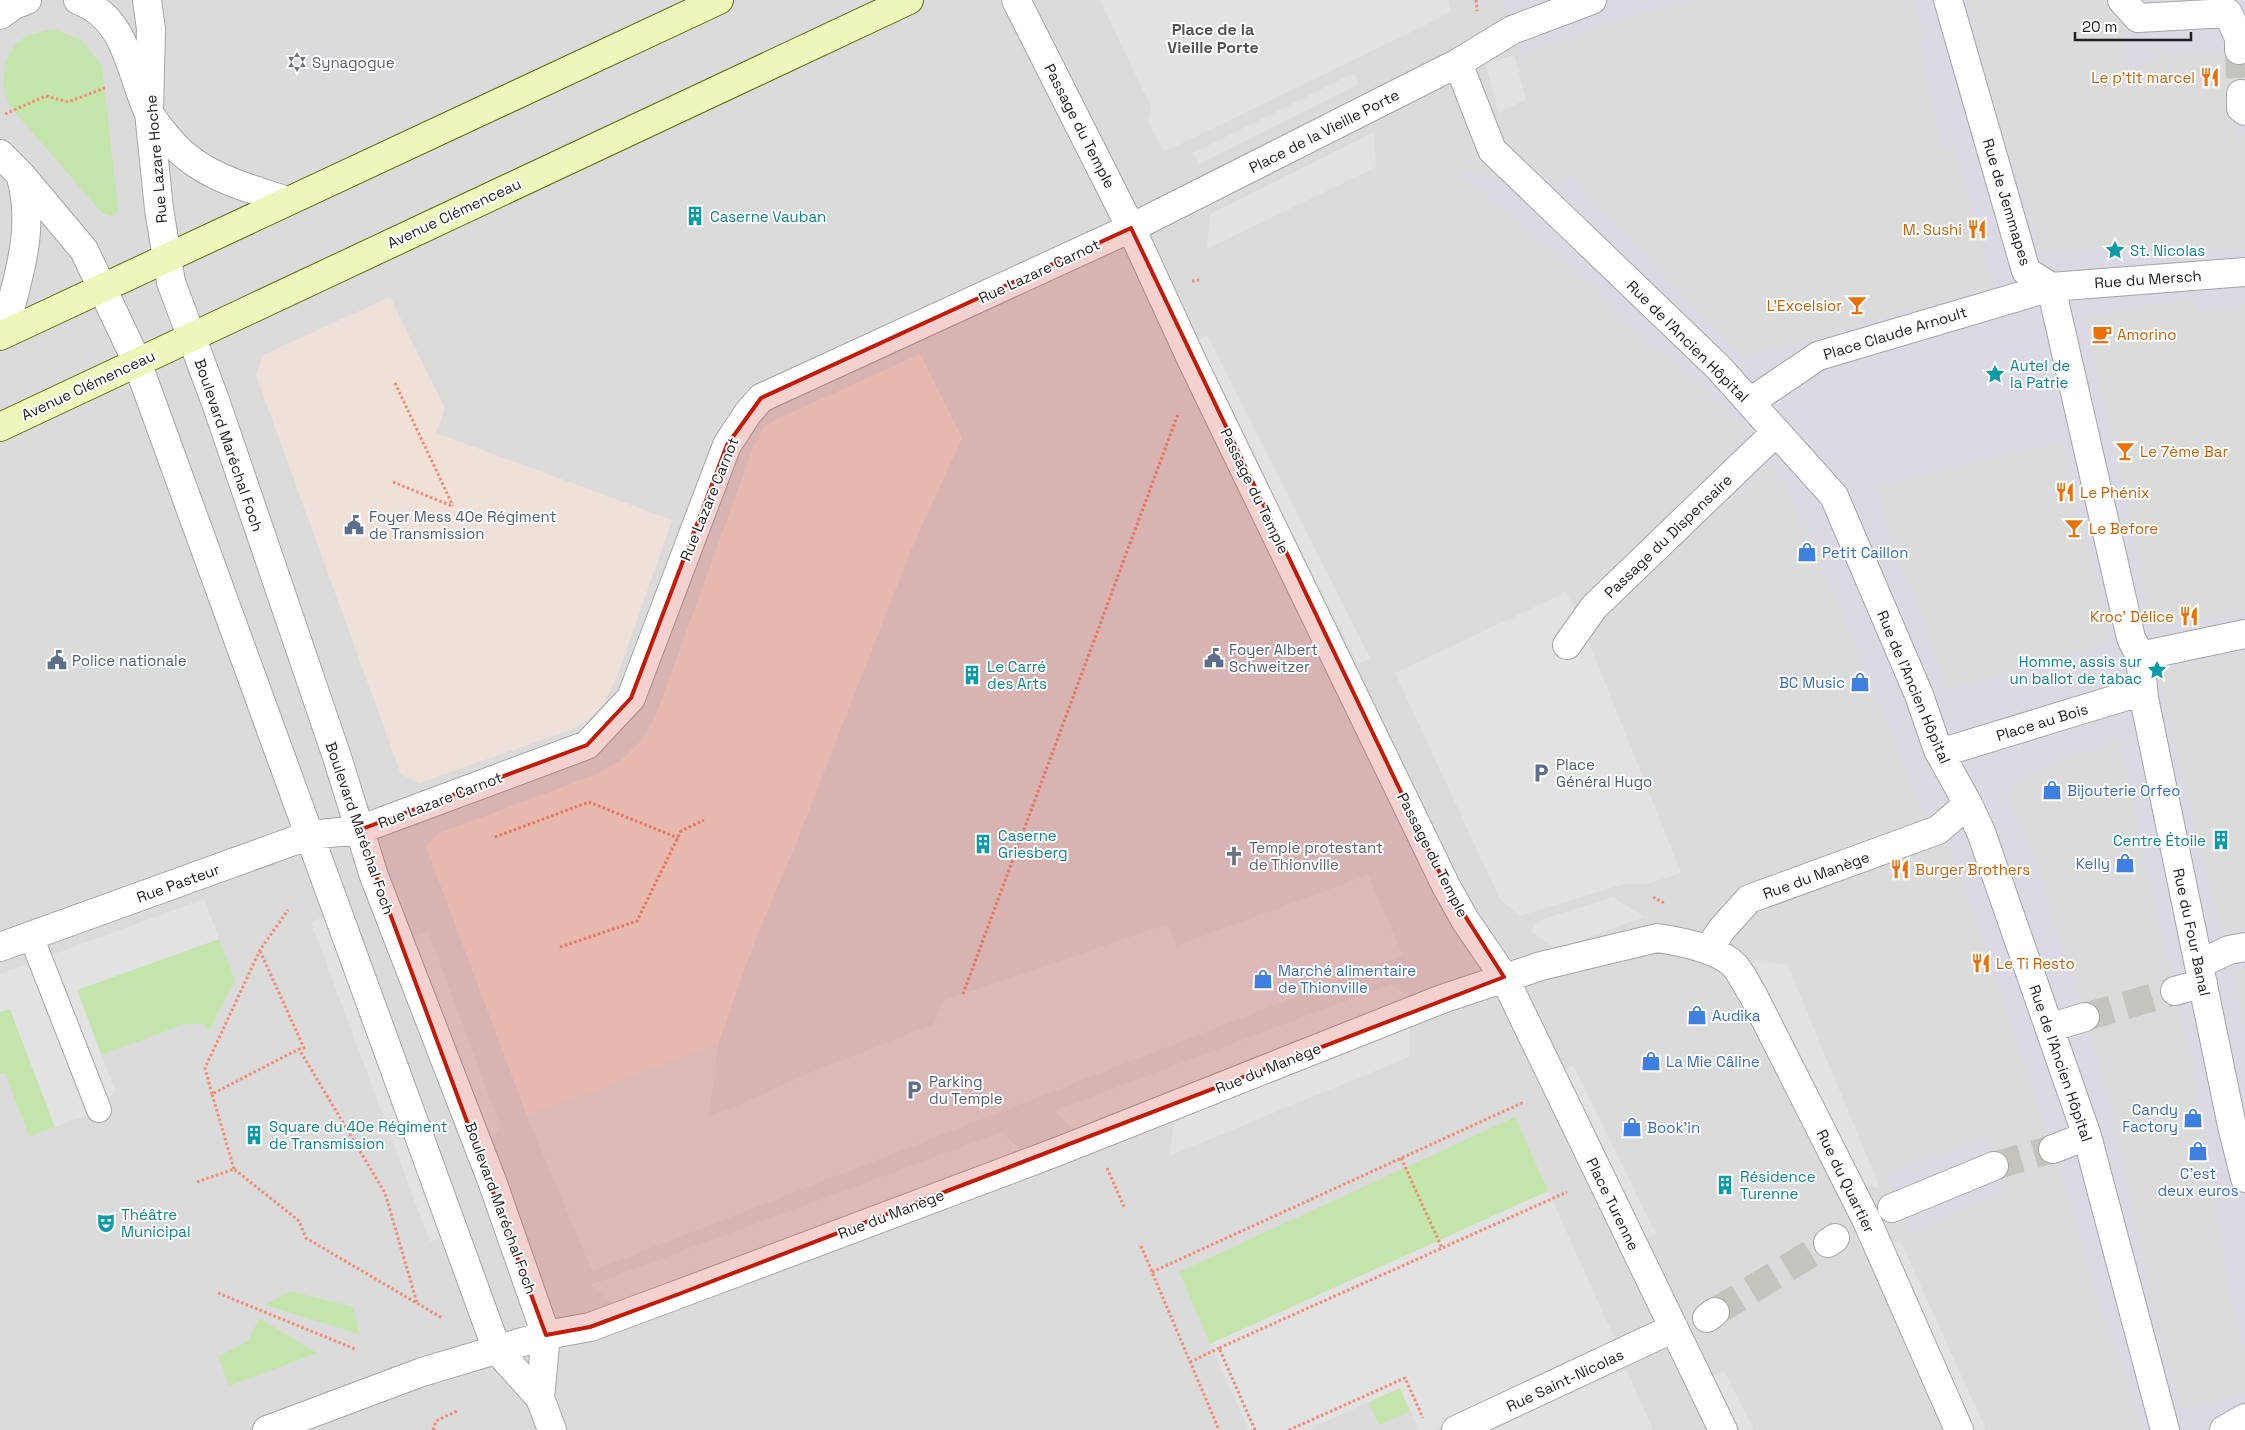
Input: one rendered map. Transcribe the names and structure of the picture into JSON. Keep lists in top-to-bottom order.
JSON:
{
  "streets": {
    "street": [
      "Passage du Temple",
      "Place de la Vieille Porte",
      "Rue Lazare Hoche",
      "Rue de Jemmapes",
      "Avenue Clémenceau",
      "Rue Lazare Carnot",
      "Rue du Mersch",
      "Place Claude Arnoult",
      "Rue de l'Ancien Hôpital",
      "Boulevard Maréchal Foch",
      "Passage du Dispensaire",
      "Place au Bois",
      "Rue du Manège",
      "Rue Pasteur",
      "Rue du Four Banal",
      "Rue du Quartier",
      "Place Turenne",
      "Rue Saint-Nicolas"
    ]
  },
  "crossings": [
    ["Passage du Temple", "Place de la Vieille Porte"],
    ["Passage du Temple", "Rue Lazare Carnot"],
    ["Passage du Temple", "Rue du Manège"],
    ["Passage du Temple", "Place Turenne"],
    ["Place de la Vieille Porte", "Rue Lazare Carnot"],
    ["Place de la Vieille Porte", "Rue de l'Ancien Hôpital"],
    ["Rue Lazare Hoche", "Boulevard Maréchal Foch"],
    ["Rue de Jemmapes", "Rue du Mersch"],
    ["Rue de Jemmapes", "Place Claude Arnoult"],
    ["Avenue Clémenceau", "Boulevard Maréchal Foch"],
    ["Rue Lazare Carnot", "Boulevard Maréchal Foch"],
    ["Rue Lazare Carnot", "Rue Pasteur"],
    ["Rue du Mersch", "Place Claude Arnoult"],
    ["Place Claude Arnoult", "Rue de l'Ancien Hôpital"],
    ["Rue de l'Ancien Hôpital", "Passage du Dispensaire"],
    ["Rue de l'Ancien Hôpital", "Place au Bois"],
    ["Rue de l'Ancien Hôpital", "Rue du Manège"],
    ["Boulevard Maréchal Foch", "Rue du Manège"],
    ["Boulevard Maréchal Foch", "Rue Pasteur"],
    ["Place au Bois", "Rue du Four Banal"],
    ["Rue du Manège", "Rue du Quartier"],
    ["Rue du Manège", "Place Turenne"],
    ["Place Turenne", "Rue Saint-Nicolas"]
  ],
  "districts": ["Place de la Vieille Porte"],
  "places": {
    "synagogue": ["Synagogue"],
    "restaurant": [
      "Le p'tit marcel",
      "M. Sushi",
      "Le Phénix",
      "Kroc' Délice",
      "Burger Brothers",
      "Le Ti Resto"
    ],
    "building": [
      "Caserne Vauban",
      "Le Carré des Arts",
      "Centre Étoile",
      "Caserne Griesberg",
      "Square du 40e Régiment de Transmission",
      "Résidence Turenne"
    ],
    "place": ["St. Nicolas", "Autel de la Patrie", "Homme, assis sur un ballot de tabac"],
    "bar": ["L'Excelsior", "Le 7ème Bar", "Le Before"],
    "cafe": ["Amorino"],
    "public building": ["Foyer Mess 40e Régiment de Transmission", "Foyer Albert Schweitzer", "Police nationale"],
    "shop": [
      "Petit Caillon",
      "BC Music",
      "Bijouterie Orfeo",
      "Kelly",
      "Marché alimentaire de Thionville",
      "Audika",
      "La Mie Câline",
      "Candy Factory",
      "Book'in",
      "C'est deux euros"
    ],
    "parking": ["Place Général Hugo", "Parking du Temple"],
    "church": ["Temple protestant de Thionville"],
    "theatre": ["Théâtre Municipal"]
  },
  "scale_bar": "20 m"
}
